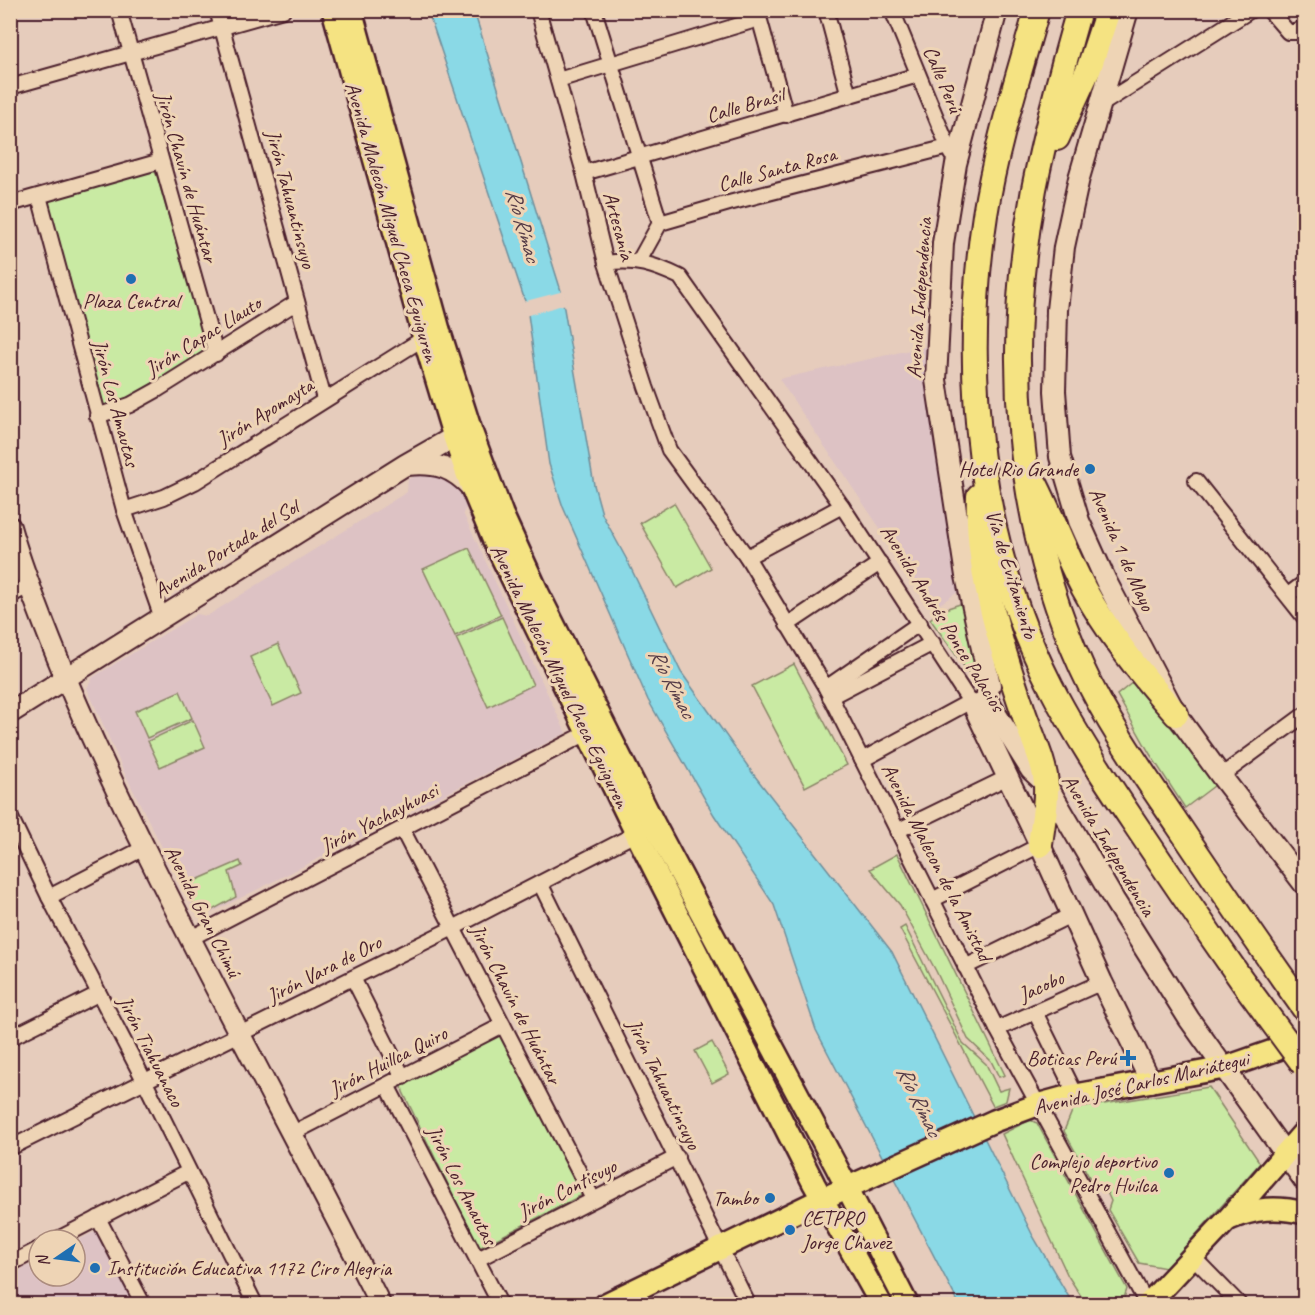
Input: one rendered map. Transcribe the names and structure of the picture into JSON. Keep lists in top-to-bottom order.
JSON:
{
  "streets": {
    "highway": ["Vía de Evitamiento"],
    "main road": ["Avenida Malecón Miguel Checa Eguiguren", "Avenida José Carlos Mariátegui"],
    "street": [
      "Calle Perú",
      "Calle Brasil",
      "Calle Santa Rosa",
      "Jirón Chavín de Huántar",
      "Jirón Tahuantinsuyo",
      "Artesanía",
      "Avenida Independencia",
      "Jirón Capac Llauto",
      "Jirón Los Amautas",
      "Jirón Apomayta",
      "Avenida Portada del Sol",
      "Avenida 1 de Mayo",
      "Avenida Andrés Ponce Palacios",
      "Jirón Yachayhuasi",
      "Avenida Malecon de la Amistad",
      "Avenida Gran Chimú",
      "Jirón Vara de Oro",
      "Jacobo",
      "Jirón Tiahuanaco",
      "Jirón Huillca Quiro",
      "Jirón Contisuyo"
    ]
  },
  "crossings": [
    ["Calle Perú", "Calle Brasil"],
    ["Calle Perú", "Calle Santa Rosa"],
    ["Calle Perú", "Avenida Independencia"],
    ["Calle Brasil", "Artesanía"],
    ["Calle Santa Rosa", "Avenida Independencia"],
    ["Jirón Chavín de Huántar", "Jirón Capac Llauto"],
    ["Jirón Chavín de Huántar", "Jirón Yachayhuasi"],
    ["Jirón Chavín de Huántar", "Jirón Vara de Oro"],
    ["Jirón Chavín de Huántar", "Jirón Huillca Quiro"],
    ["Jirón Chavín de Huántar", "Jirón Contisuyo"],
    ["Jirón Tahuantinsuyo", "Jirón Capac Llauto"],
    ["Jirón Tahuantinsuyo", "Jirón Apomayta"],
    ["Jirón Tahuantinsuyo", "Jirón Vara de Oro"],
    ["Jirón Tahuantinsuyo", "Avenida José Carlos Mariátegui"],
    ["Jirón Tahuantinsuyo", "Jirón Contisuyo"],
    ["Avenida Malecón Miguel Checa Eguiguren", "Jirón Apomayta"],
    ["Avenida Malecón Miguel Checa Eguiguren", "Avenida Portada del Sol"],
    ["Avenida Malecón Miguel Checa Eguiguren", "Jirón Yachayhuasi"],
    ["Avenida Malecón Miguel Checa Eguiguren", "Jirón Vara de Oro"],
    ["Avenida Malecón Miguel Checa Eguiguren", "Avenida José Carlos Mariátegui"],
    ["Artesanía", "Avenida Andrés Ponce Palacios"],
    ["Artesanía", "Avenida Malecon de la Amistad"],
    ["Avenida Independencia", "Avenida Andrés Ponce Palacios"],
    ["Avenida Independencia", "Avenida José Carlos Mariátegui"],
    ["Jirón Capac Llauto", "Jirón Los Amautas"],
    ["Jirón Los Amautas", "Jirón Apomayta"],
    ["Jirón Los Amautas", "Avenida Portada del Sol"],
    ["Jirón Los Amautas", "Jirón Huillca Quiro"],
    ["Jirón Los Amautas", "Jirón Contisuyo"],
    ["Avenida Portada del Sol", "Avenida Gran Chimú"],
    ["Avenida Andrés Ponce Palacios", "Jacobo"],
    ["Avenida Andrés Ponce Palacios", "Avenida José Carlos Mariátegui"],
    ["Jirón Yachayhuasi", "Avenida Gran Chimú"],
    ["Avenida Malecon de la Amistad", "Jacobo"],
    ["Avenida Malecon de la Amistad", "Avenida José Carlos Mariátegui"],
    ["Avenida Gran Chimú", "Jirón Vara de Oro"],
    ["Avenida Gran Chimú", "Jirón Huillca Quiro"],
    ["Jirón Vara de Oro", "Jirón Tiahuanaco"]
  ],
  "water": ["Río Rímac"],
  "places": {
    "other": [
      "Plaza Central",
      "Hotel Rio Grande",
      "Complejo deportivo Pedro Huilca",
      "Tambo",
      "CETPRO Jorge Chavez",
      "Institución Educativa 1172 Ciro Alegria"
    ],
    "health": ["Boticas Perú"]
  },
  "north": "left"
}
